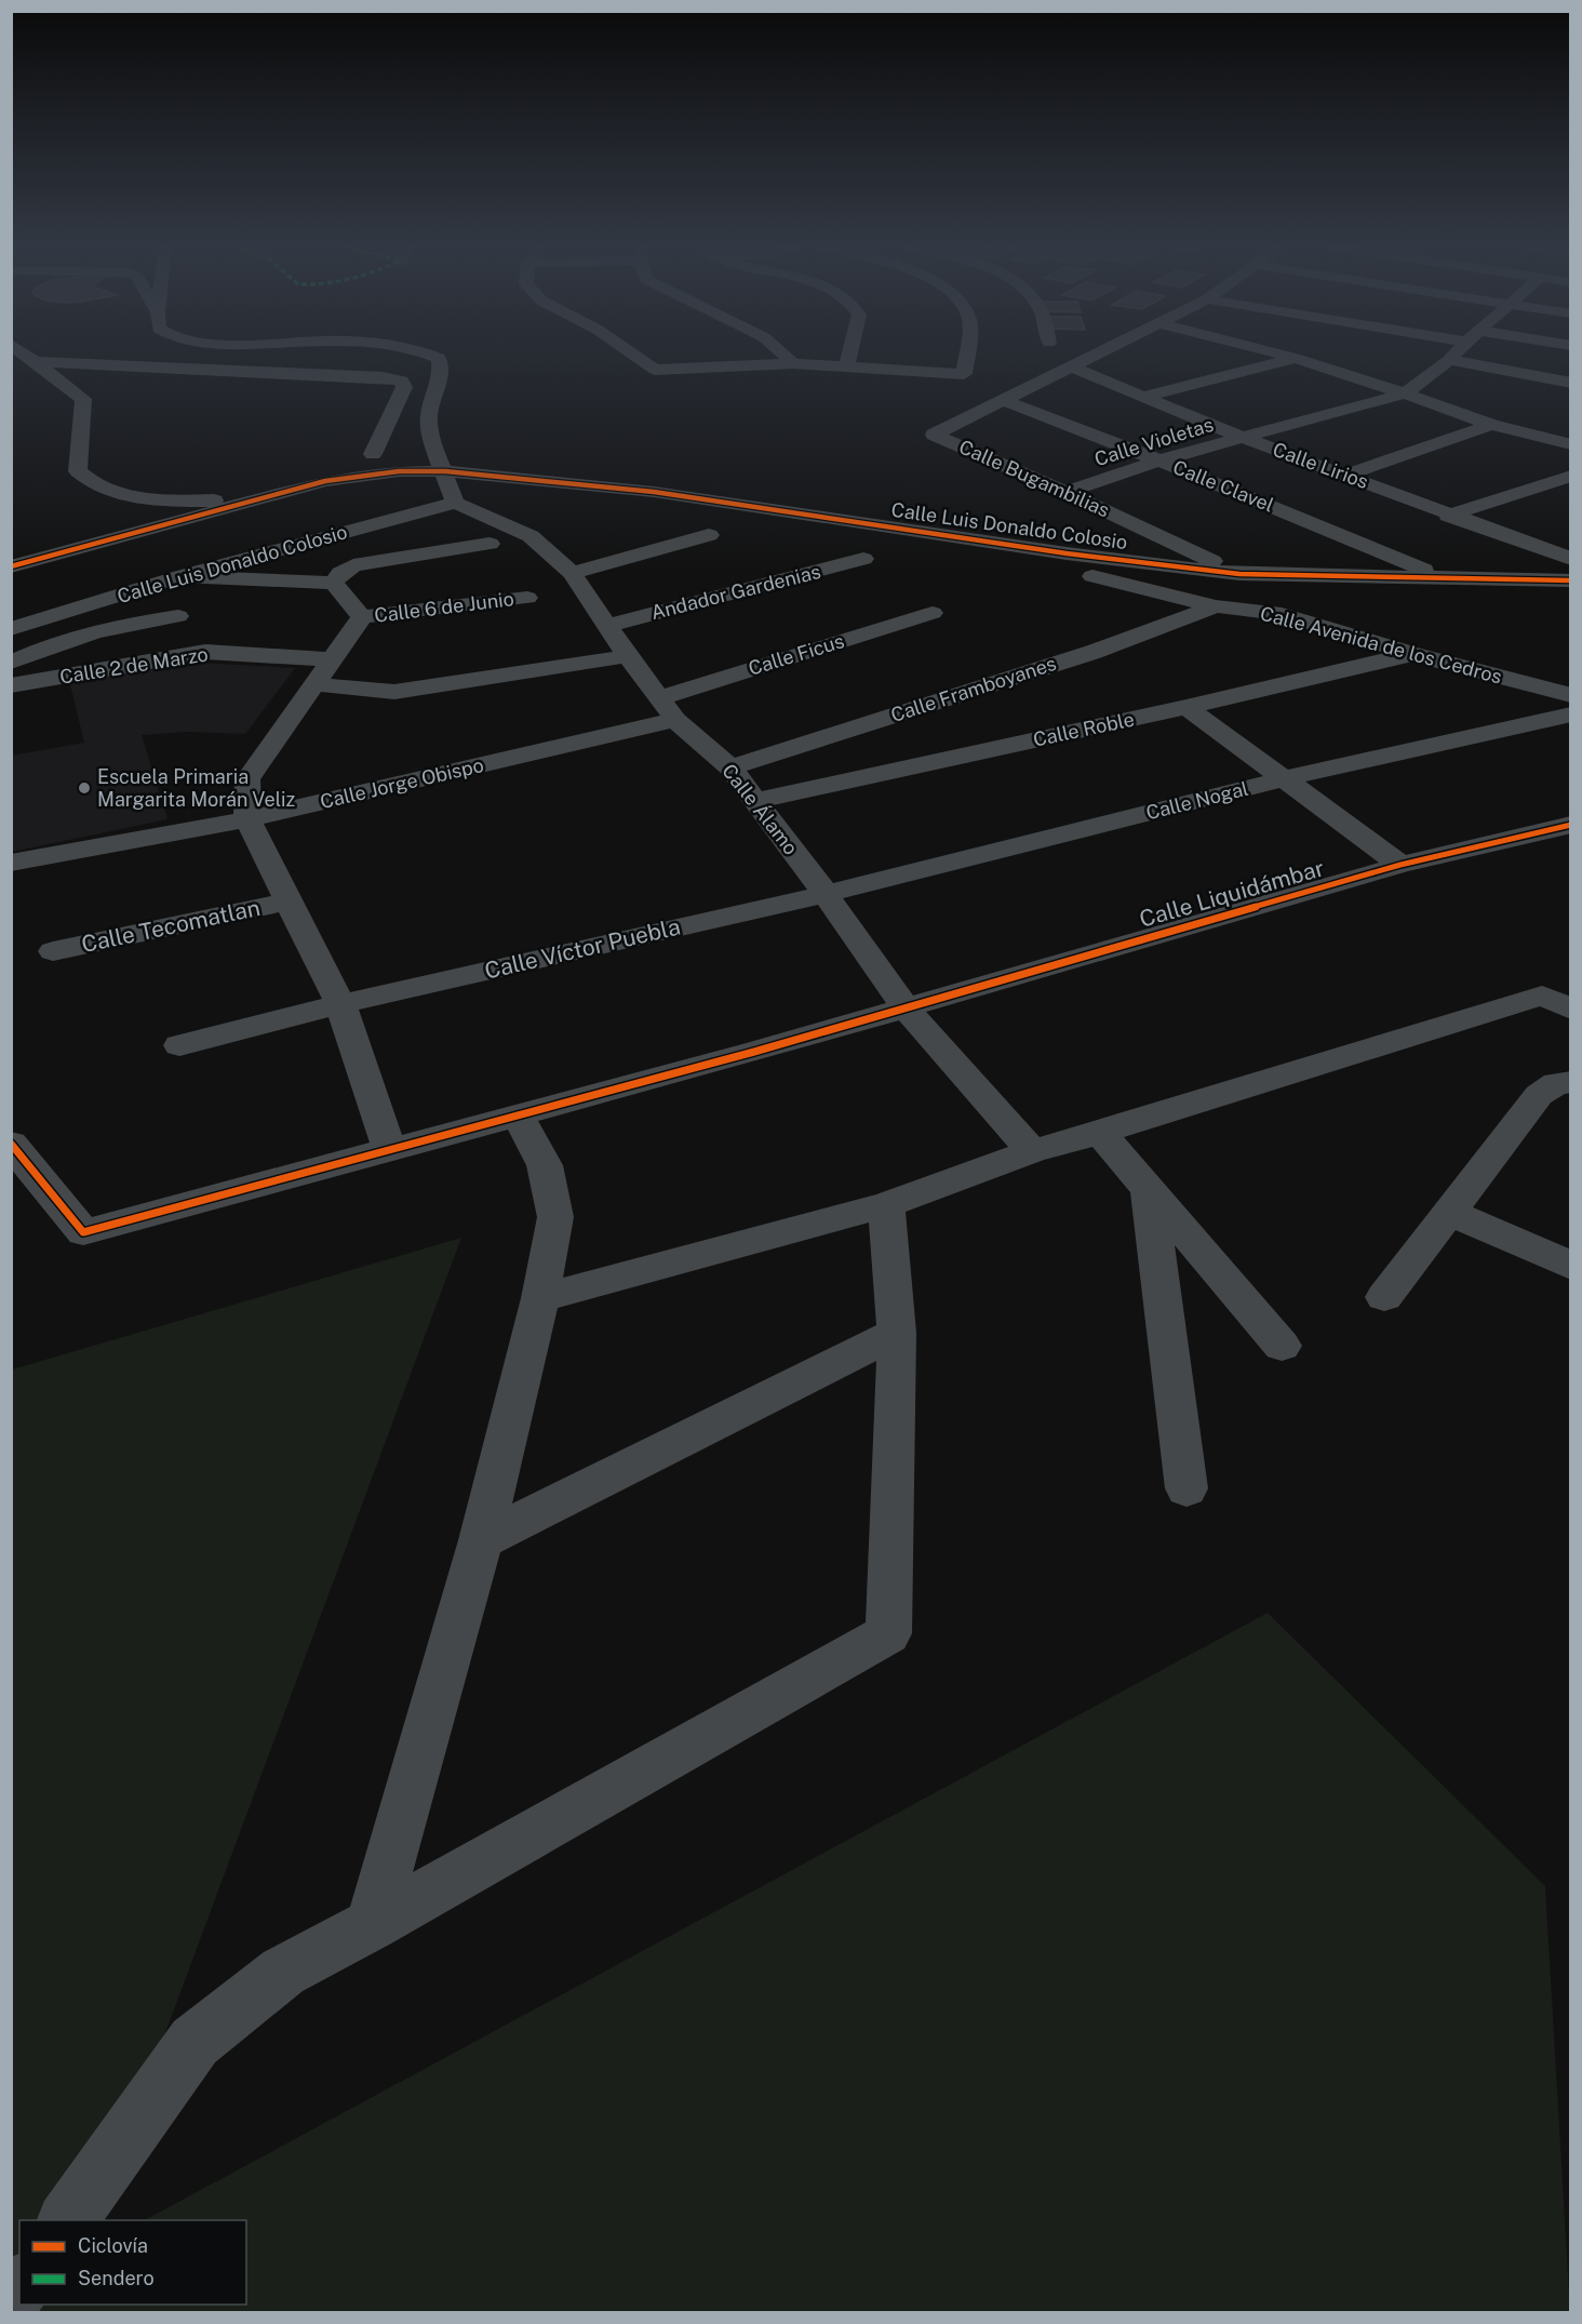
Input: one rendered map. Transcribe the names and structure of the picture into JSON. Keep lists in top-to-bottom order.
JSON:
{
  "streets": {
    "street": [
      "Calle Violetas",
      "Calle Lirios",
      "Calle Bugambilias",
      "Calle Clavel",
      "Calle Luis Donaldo Colosio",
      "Andador Gardenias",
      "Calle 6 de Junio",
      "Calle Avenida de los Cedros",
      "Calle Ficus",
      "Calle 2 de Marzo",
      "Calle Framboyanes",
      "Calle Roble",
      "Calle Jorge Obispo",
      "Calle Nogal",
      "Calle Álamo",
      "Calle Liquidámbar",
      "Calle Tecomatlan",
      "Calle Víctor Puebla"
    ]
  },
  "crossings": [
    ["Calle Violetas", "Calle Lirios"],
    ["Calle Violetas", "Calle Bugambilias"],
    ["Calle Violetas", "Calle Clavel"],
    ["Calle Bugambilias", "Calle Clavel"],
    ["Calle Bugambilias", "Calle Luis Donaldo Colosio"],
    ["Calle Clavel", "Calle Luis Donaldo Colosio"],
    ["Calle Luis Donaldo Colosio", "Calle Avenida de los Cedros"],
    ["Calle Luis Donaldo Colosio", "Calle Álamo"],
    ["Andador Gardenias", "Calle Álamo"],
    ["Calle Avenida de los Cedros", "Calle Framboyanes"],
    ["Calle Avenida de los Cedros", "Calle Roble"],
    ["Calle Ficus", "Calle Álamo"],
    ["Calle Framboyanes", "Calle Álamo"],
    ["Calle Roble", "Calle Álamo"],
    ["Calle Jorge Obispo", "Calle Álamo"],
    ["Calle Nogal", "Calle Álamo"],
    ["Calle Nogal", "Calle Víctor Puebla"],
    ["Calle Álamo", "Calle Liquidámbar"],
    ["Calle Álamo", "Calle Víctor Puebla"]
  ],
  "places": ["Escuela Primaria Margarita Morán Veliz"],
  "legend": ["Ciclovía", "Sendero"]
}
